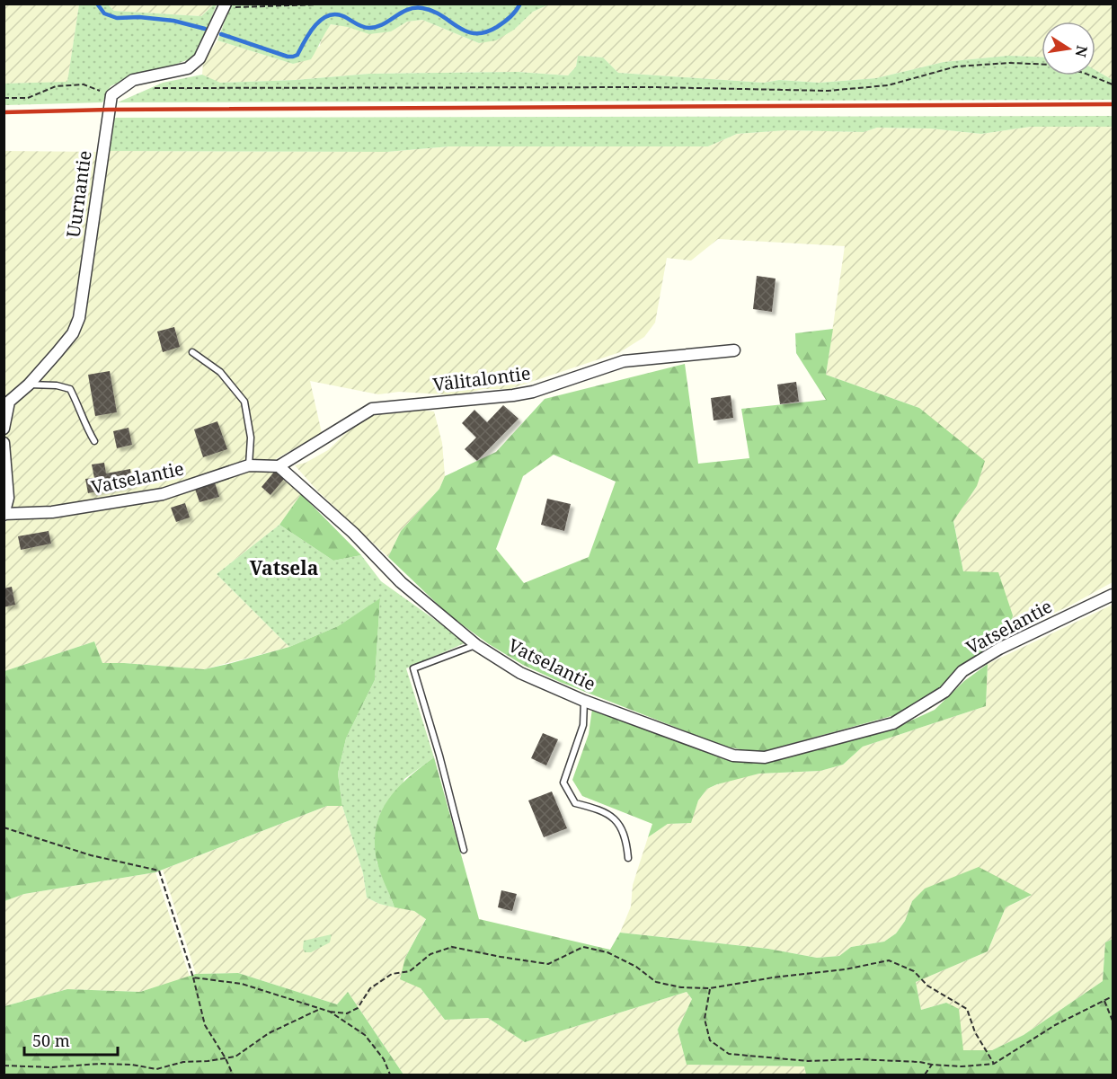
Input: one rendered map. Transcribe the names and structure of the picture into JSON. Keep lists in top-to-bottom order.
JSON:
{
  "streets": {
    "street": ["Uurnantie", "Välitalontie", "Vatselantie"]
  },
  "crossings": [
    ["Välitalontie", "Vatselantie"]
  ],
  "districts": ["Vatsela"],
  "scale_bar": "50 m",
  "north": "right"
}
